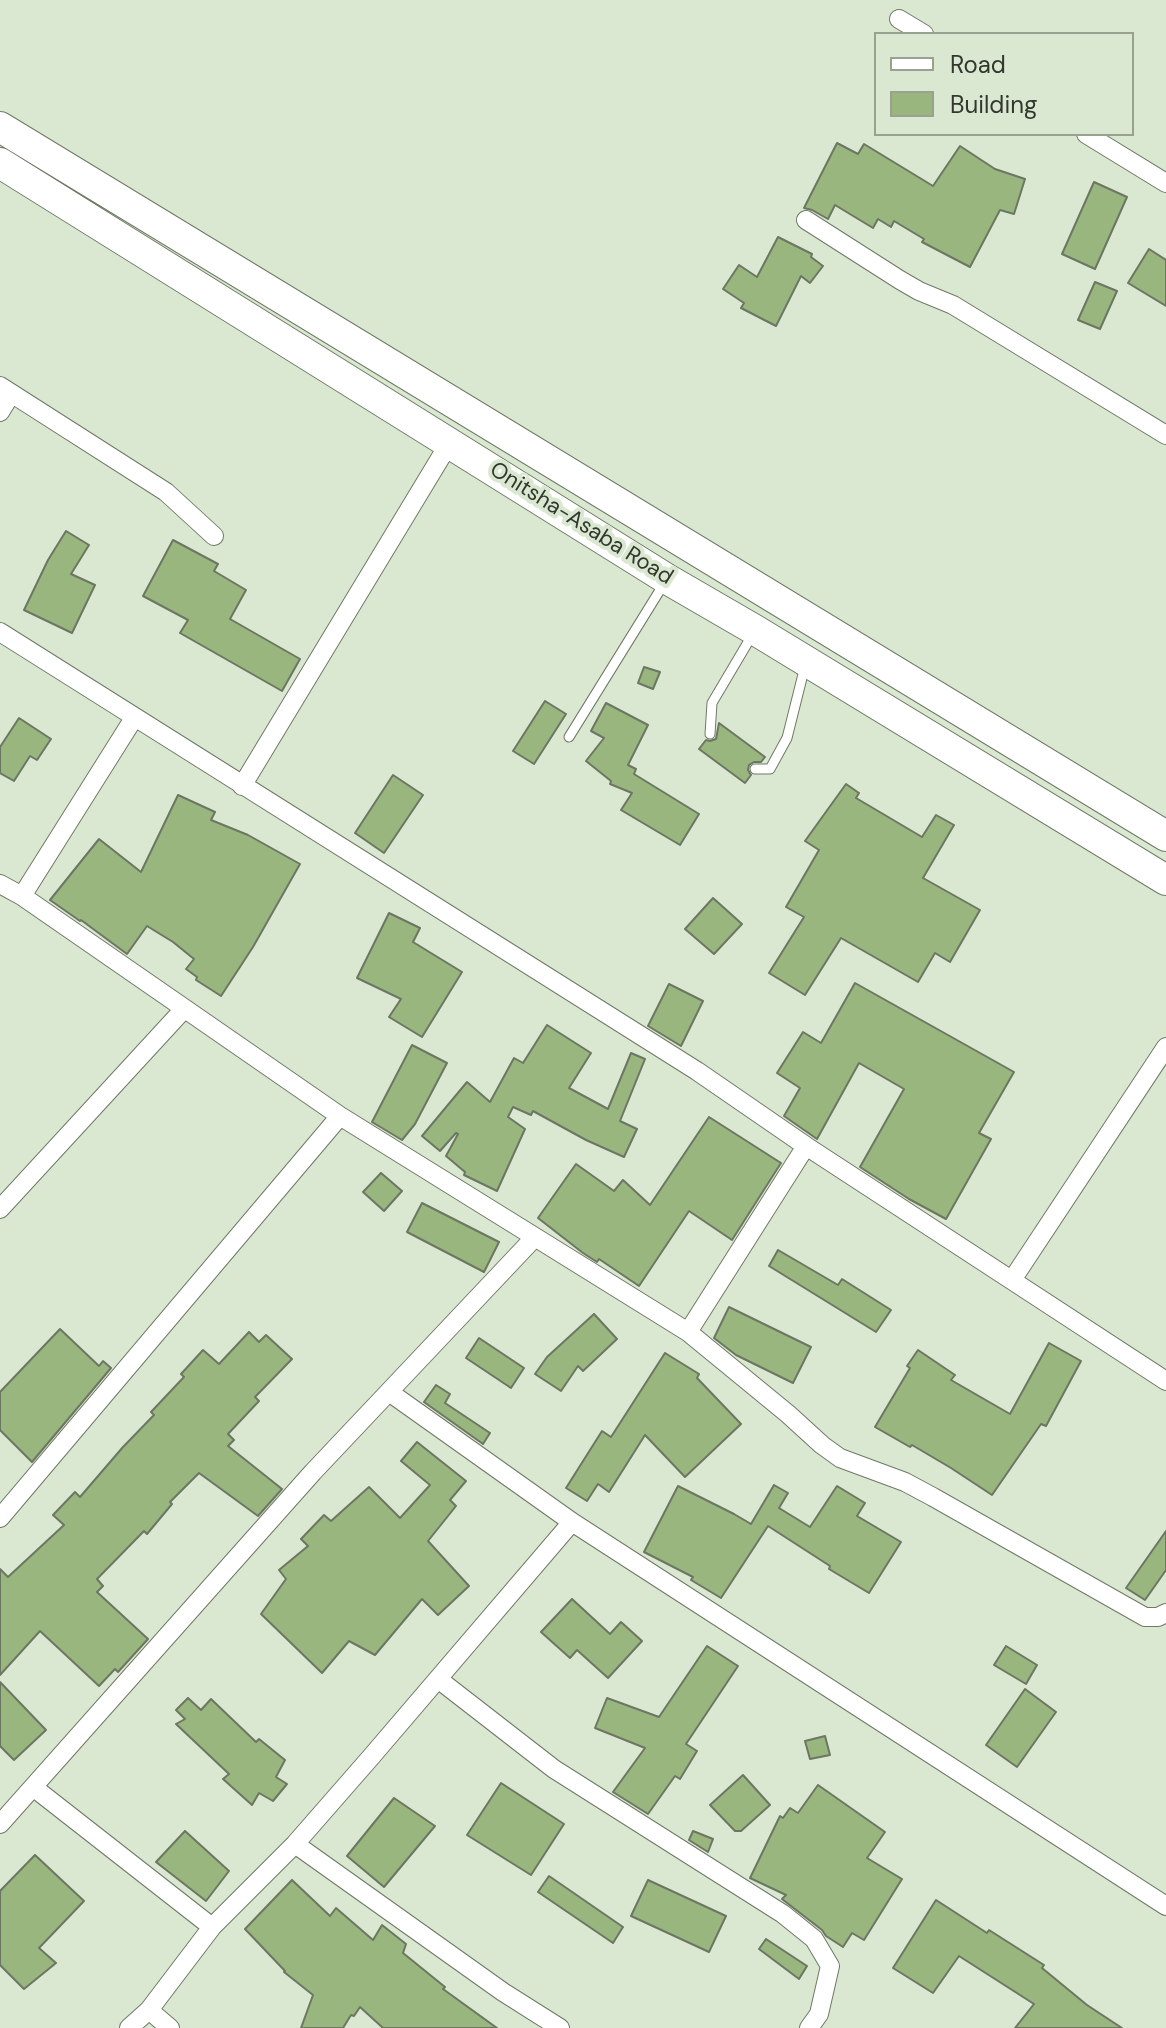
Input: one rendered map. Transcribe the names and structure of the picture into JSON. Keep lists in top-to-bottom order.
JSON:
{
  "streets": {
    "highway": ["Onitsha-Asaba Road"]
  },
  "legend": ["Road", "Building"]
}
